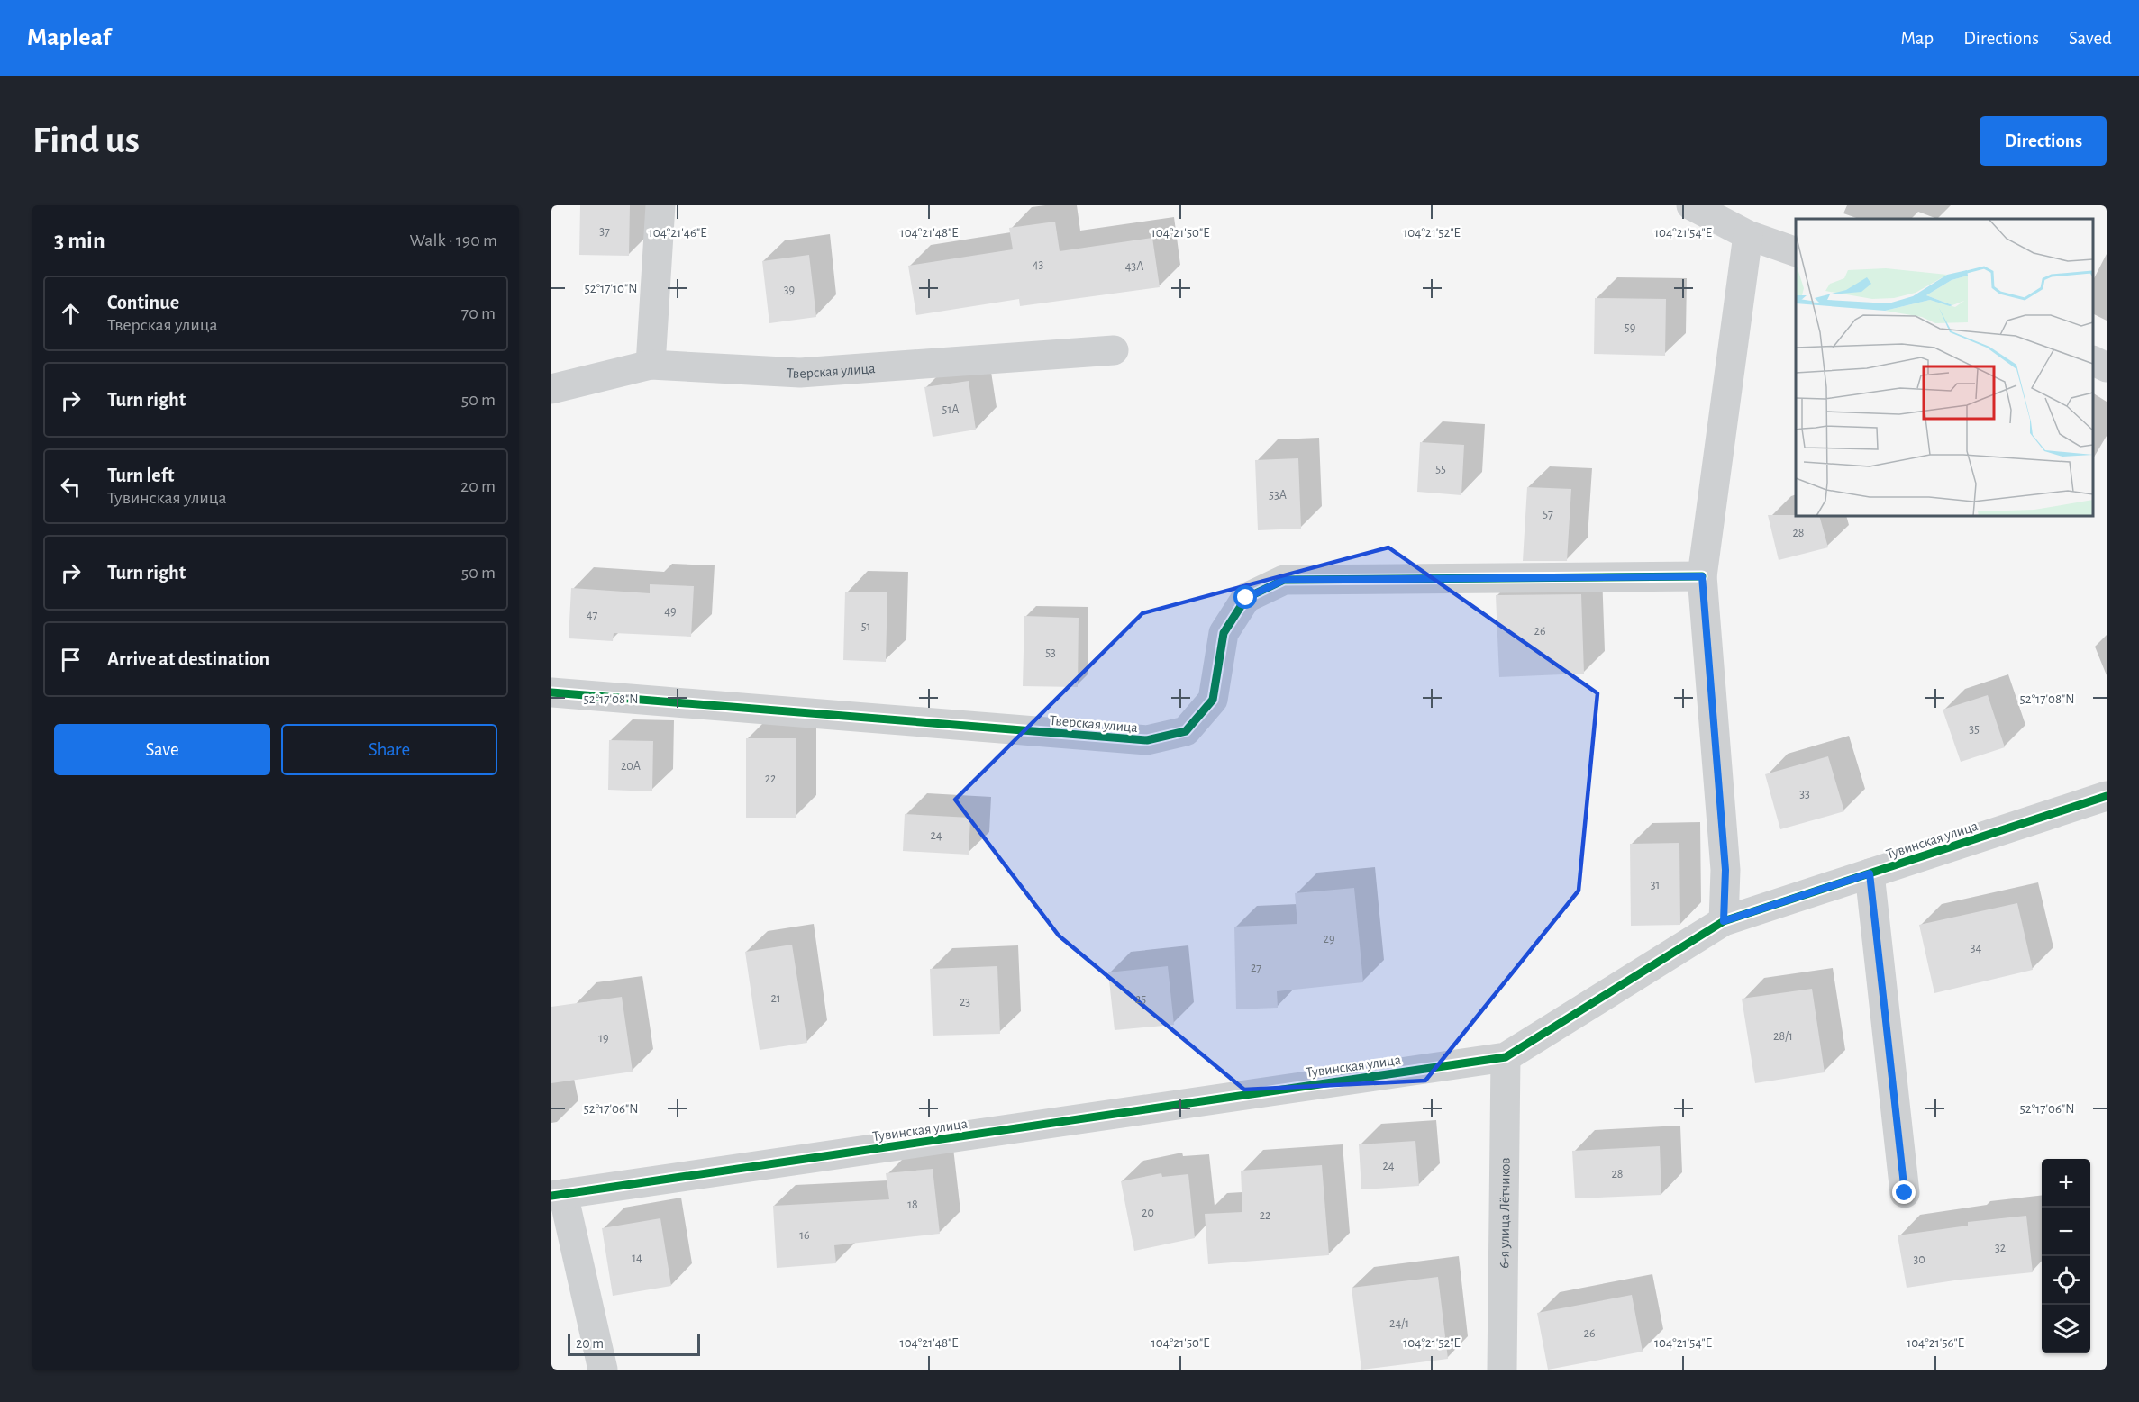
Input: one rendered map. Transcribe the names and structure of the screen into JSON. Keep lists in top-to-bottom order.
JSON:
{
  "streets": {
    "street": ["Тверская улица", "Тувинская улица", "6-я улица Лётчиков"]
  },
  "crossings": [
    ["Тувинская улица", "6-я улица Лётчиков"]
  ],
  "house_numbers": [
    "37",
    "43",
    "43А",
    "39",
    "59",
    "51А",
    "55",
    "53А",
    "57",
    "28",
    "49",
    "47",
    "51",
    "26",
    "53",
    "35",
    "20А",
    "22",
    "33",
    "24",
    "31",
    "29",
    "34",
    "27",
    "21",
    "25",
    "23",
    "28/1",
    "19",
    "24",
    "28",
    "18",
    "20",
    "22",
    "16",
    "32",
    "14",
    "30",
    "24/1",
    "26"
  ],
  "scale_bar": "20 m",
  "page": {
    "header": "Mapleaf",
    "nav": ["Map", "Directions", "Saved"],
    "buttons": [
      "Directions",
      ["Save", "Share"]
    ],
    "title": "Find us",
    "heading": ["3 min", "Walk · 190 m"],
    "list": [
      ["Continue", "Тверская улица", "70 m"],
      ["Turn right", "50 m"],
      ["Turn left", "Тувинская улица", "20 m"],
      ["Turn right", "50 m"],
      "Arrive at destination"
    ],
    "map_buttons": ["+", "−"],
    "scale": "20 m"
  },
  "coordinates": [
    "104°21'46\"E",
    "104°21'48\"E",
    "104°21'50\"E",
    "104°21'52\"E",
    "104°21'54\"E",
    "52°17'10\"N",
    "52°17'08\"N",
    "52°17'06\"N",
    "104°21'56\"E"
  ]
}
